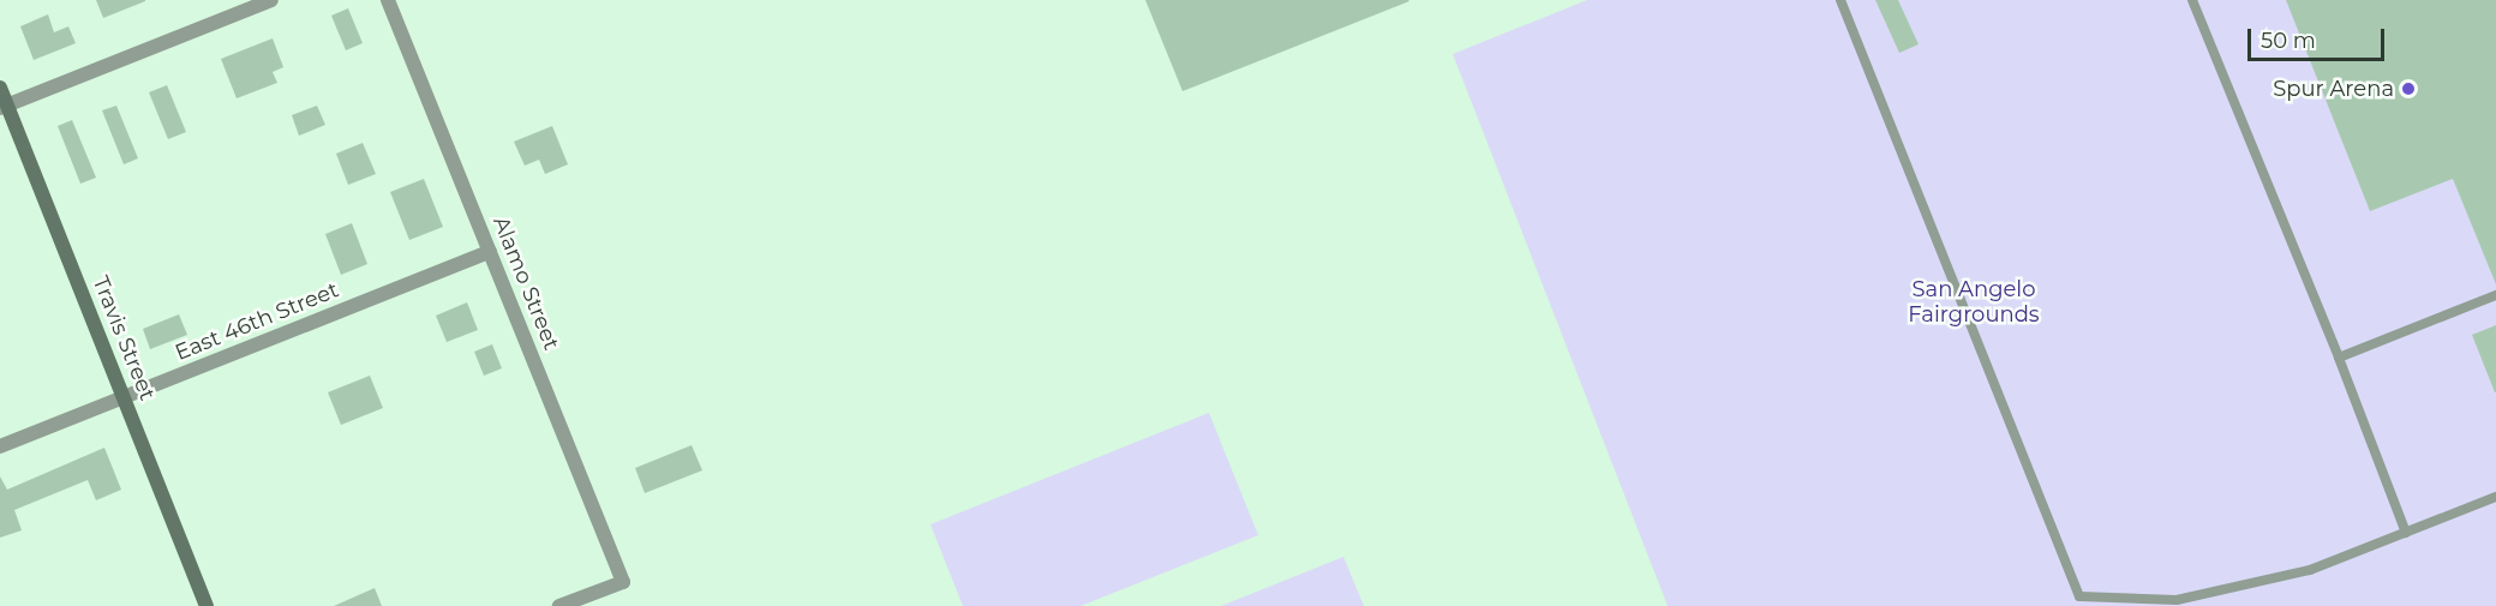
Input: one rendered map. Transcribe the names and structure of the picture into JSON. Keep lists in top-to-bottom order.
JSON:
{
  "streets": {
    "street": ["Alamo Street", "East 46th Street", "Travis Street"]
  },
  "crossings": [
    ["Alamo Street", "East 46th Street"],
    ["East 46th Street", "Travis Street"]
  ],
  "parks": ["San Angelo Fairgrounds"],
  "places": ["Spur Arena"],
  "scale_bar": "50 m"
}
